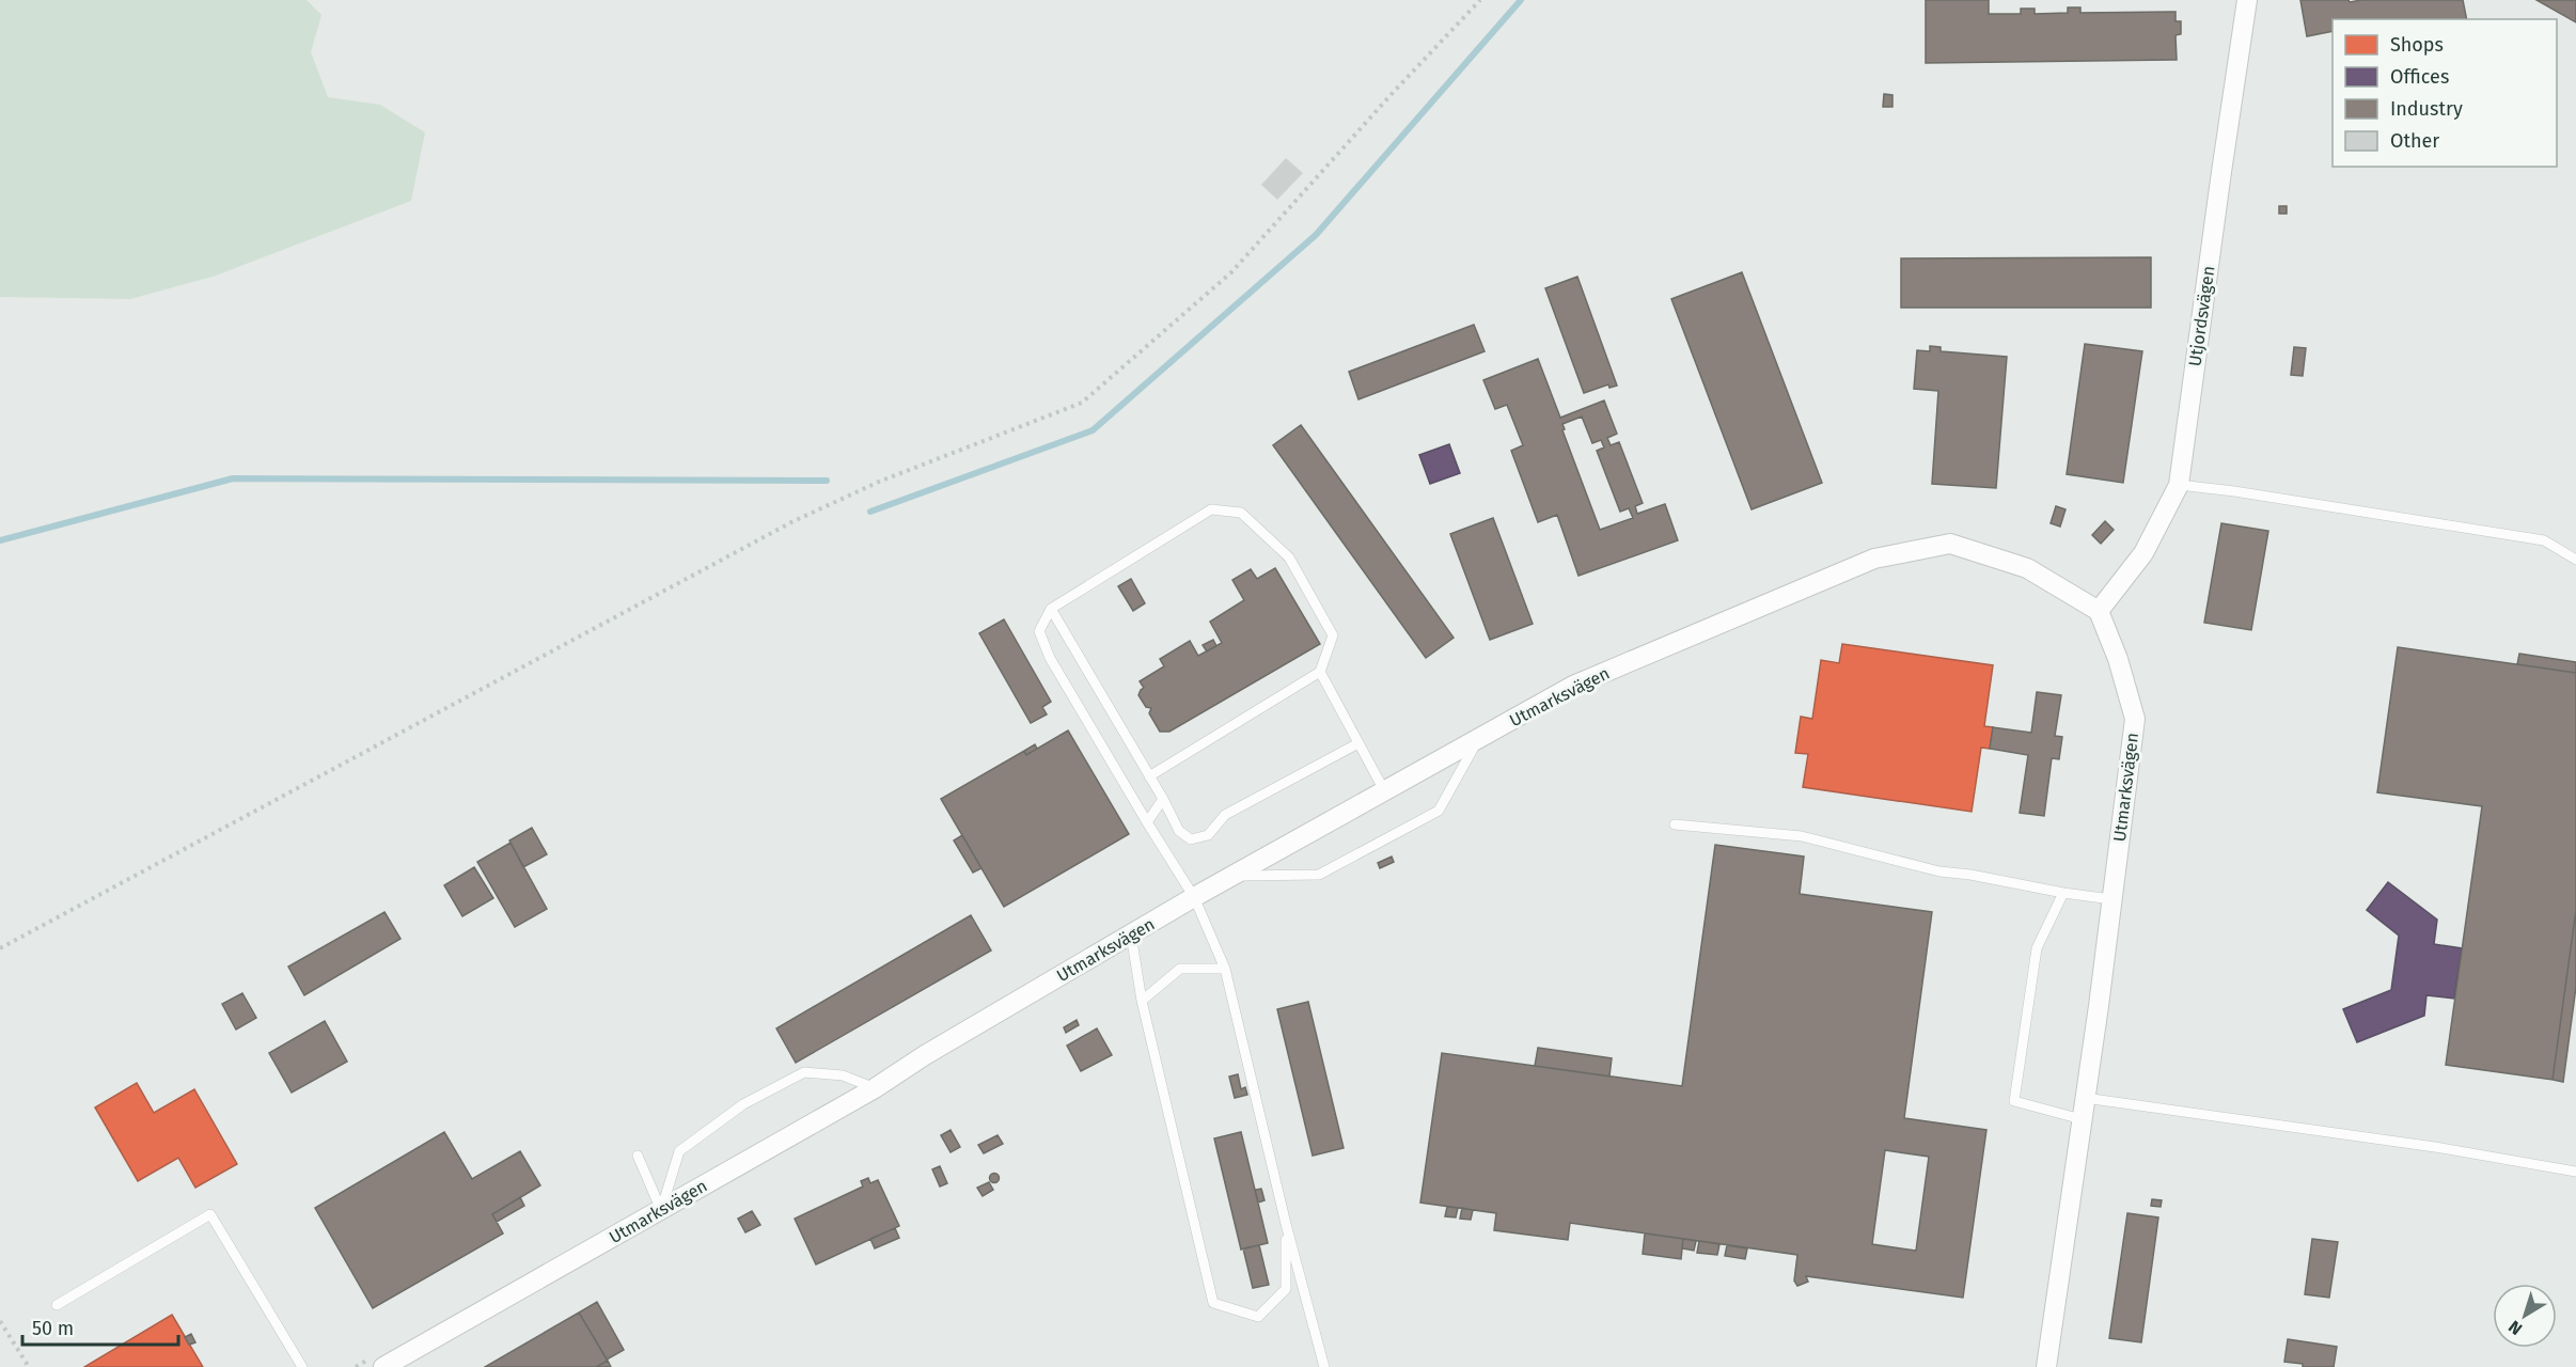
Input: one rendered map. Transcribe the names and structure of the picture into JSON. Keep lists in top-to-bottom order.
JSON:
{
  "streets": {
    "street": ["Utjordsvägen", "Utmarksvägen"]
  },
  "crossings": [
    ["Utjordsvägen", "Utmarksvägen"]
  ],
  "legend": [
    "Shops",
    "Offices",
    "Industry",
    "Other"
  ],
  "scale_bar": "50 m",
  "north": "bottom left"
}
